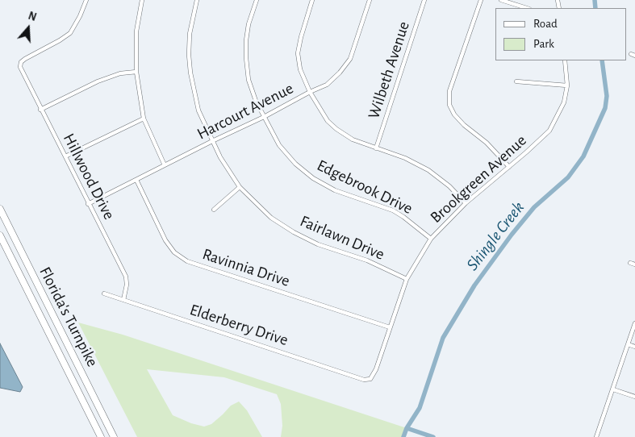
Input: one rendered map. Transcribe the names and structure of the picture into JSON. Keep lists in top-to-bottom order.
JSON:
{
  "streets": {
    "highway": ["Florida's Turnpike"],
    "street": [
      "Wilbeth Avenue",
      "Harcourt Avenue",
      "Hillwood Drive",
      "Brookgreen Avenue",
      "Edgebrook Drive",
      "Fairlawn Drive",
      "Ravinnia Drive",
      "Elderberry Drive"
    ]
  },
  "crossings": [
    ["Harcourt Avenue", "Hillwood Drive"],
    ["Harcourt Avenue", "Edgebrook Drive"],
    ["Harcourt Avenue", "Fairlawn Drive"],
    ["Harcourt Avenue", "Ravinnia Drive"],
    ["Hillwood Drive", "Elderberry Drive"],
    ["Brookgreen Avenue", "Edgebrook Drive"],
    ["Brookgreen Avenue", "Fairlawn Drive"],
    ["Brookgreen Avenue", "Ravinnia Drive"],
    ["Brookgreen Avenue", "Elderberry Drive"]
  ],
  "water": ["Shingle Creek"],
  "legend": ["Road", "Park"],
  "north": "top"
}
